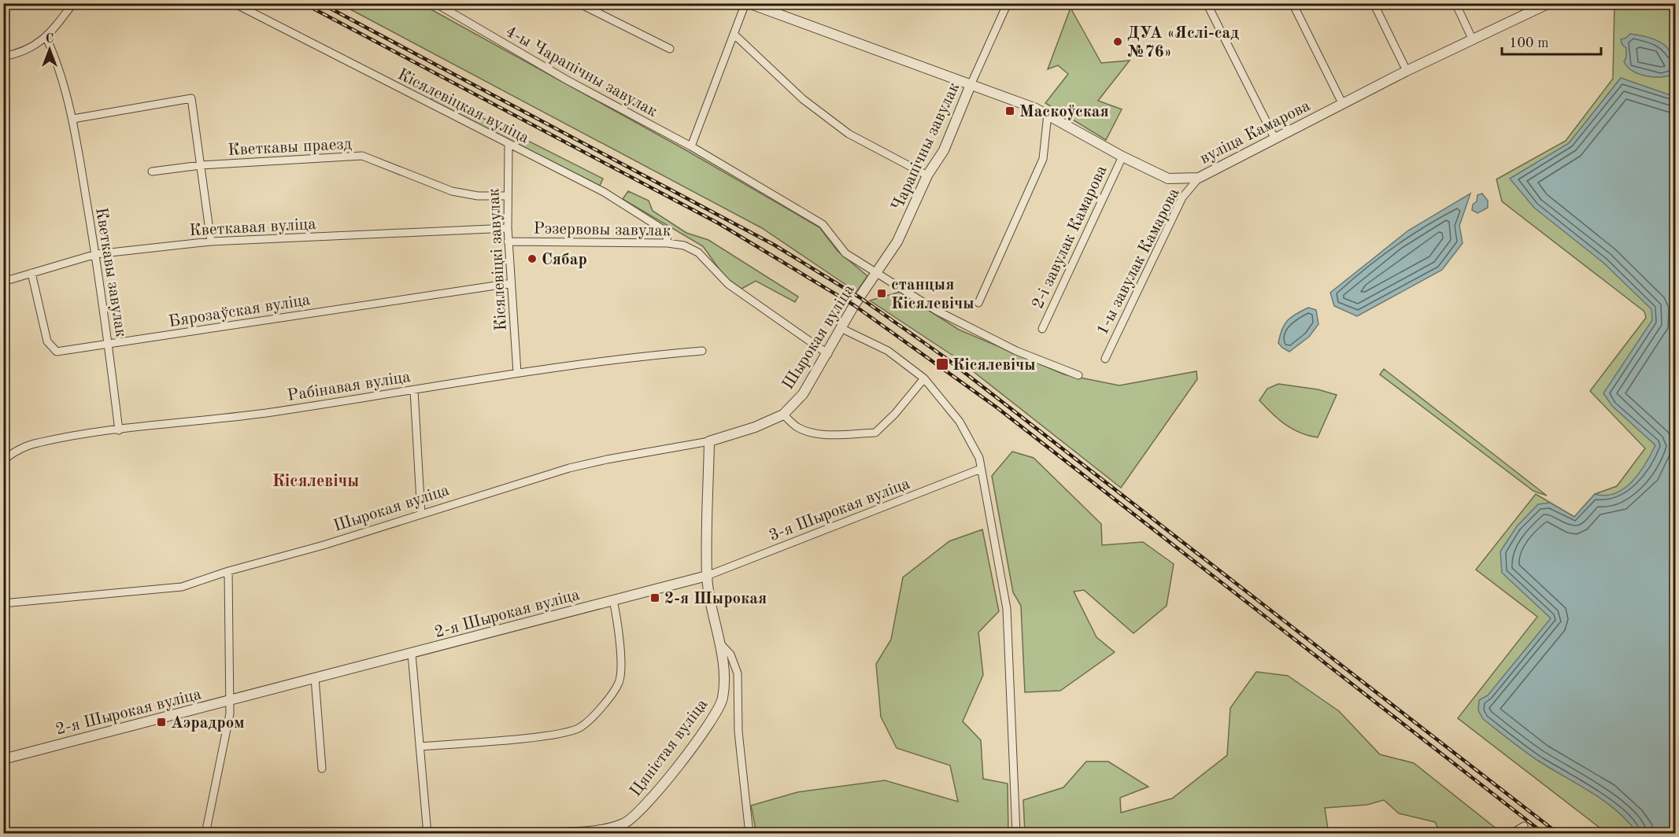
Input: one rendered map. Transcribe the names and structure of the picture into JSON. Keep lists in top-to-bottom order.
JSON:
{
  "streets": {
    "street": [
      "4-ы Чарапічны завулак",
      "Кісялевіцкая вуліца",
      "вуліца Камарова",
      "Кветкавы праезд",
      "Чарапічны завулак",
      "Кветкавая вуліца",
      "Рэзервовы завулак",
      "2-і завулак Камарова",
      "Кісялевіцкі завулак",
      "1-ы завулак Камарова",
      "Кветкавы завулак",
      "Бярозаўская вуліца",
      "Шырокая вуліца",
      "Рабінавая вуліца",
      "3-я Шырокая вуліца",
      "2-я Шырокая вуліца",
      "Цяністая вуліца"
    ]
  },
  "crossings": [
    ["4-ы Чарапічны завулак", "Чарапічны завулак"],
    ["4-ы Чарапічны завулак", "Шырокая вуліца"],
    ["Кісялевіцкая вуліца", "Рэзервовы завулак"],
    ["Кісялевіцкая вуліца", "Кісялевіцкі завулак"],
    ["вуліца Камарова", "Чарапічны завулак"],
    ["вуліца Камарова", "2-і завулак Камарова"],
    ["вуліца Камарова", "1-ы завулак Камарова"],
    ["Кветкавы праезд", "Кісялевіцкі завулак"],
    ["Чарапічны завулак", "Шырокая вуліца"],
    ["Кветкавая вуліца", "Кісялевіцкі завулак"],
    ["Кветкавая вуліца", "Кветкавы завулак"],
    ["Кветкавая вуліца", "Бярозаўская вуліца"],
    ["Рэзервовы завулак", "Кісялевіцкі завулак"],
    ["Рэзервовы завулак", "Шырокая вуліца"],
    ["Кісялевіцкі завулак", "Бярозаўская вуліца"],
    ["Кісялевіцкі завулак", "Рабінавая вуліца"],
    ["Кветкавы завулак", "Бярозаўская вуліца"],
    ["Кветкавы завулак", "Рабінавая вуліца"],
    ["Шырокая вуліца", "Цяністая вуліца"],
    ["3-я Шырокая вуліца", "2-я Шырокая вуліца"],
    ["3-я Шырокая вуліца", "Цяністая вуліца"],
    ["2-я Шырокая вуліца", "Цяністая вуліца"]
  ],
  "districts": ["Кісялевічы"],
  "places": {
    "other": ["ДУА «Яслі-сад №76»", "Сябар"],
    "transit": [
      "Маскоўская",
      "станцыя Кісялевічы",
      "Кісялевічы",
      "2-я Шырокая",
      "Аэрадром"
    ]
  },
  "scale_bar": "100 m",
  "north": "top"
}
